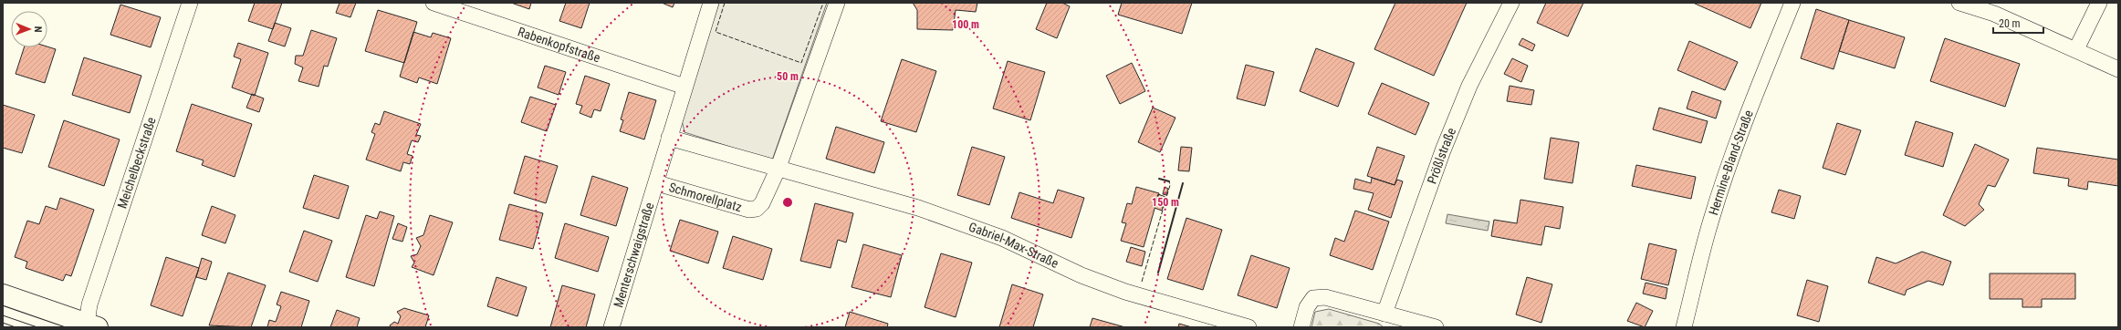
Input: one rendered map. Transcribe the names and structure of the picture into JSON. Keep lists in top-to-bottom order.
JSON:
{
  "streets": {
    "street": [
      "Rabenkopfstraße",
      "Prößlstraße",
      "Meichelbeckstraße",
      "Hermine-Bland-Straße",
      "Schmorellplatz",
      "Gabriel-Max-Straße",
      "Menterschwaigstraße"
    ]
  },
  "crossings": [
    ["Rabenkopfstraße", "Schmorellplatz"],
    ["Schmorellplatz", "Gabriel-Max-Straße"],
    ["Schmorellplatz", "Menterschwaigstraße"]
  ],
  "scale_bar": "20 m",
  "north": "right",
  "rings": ["100 m", "50 m", "150 m"]
}
